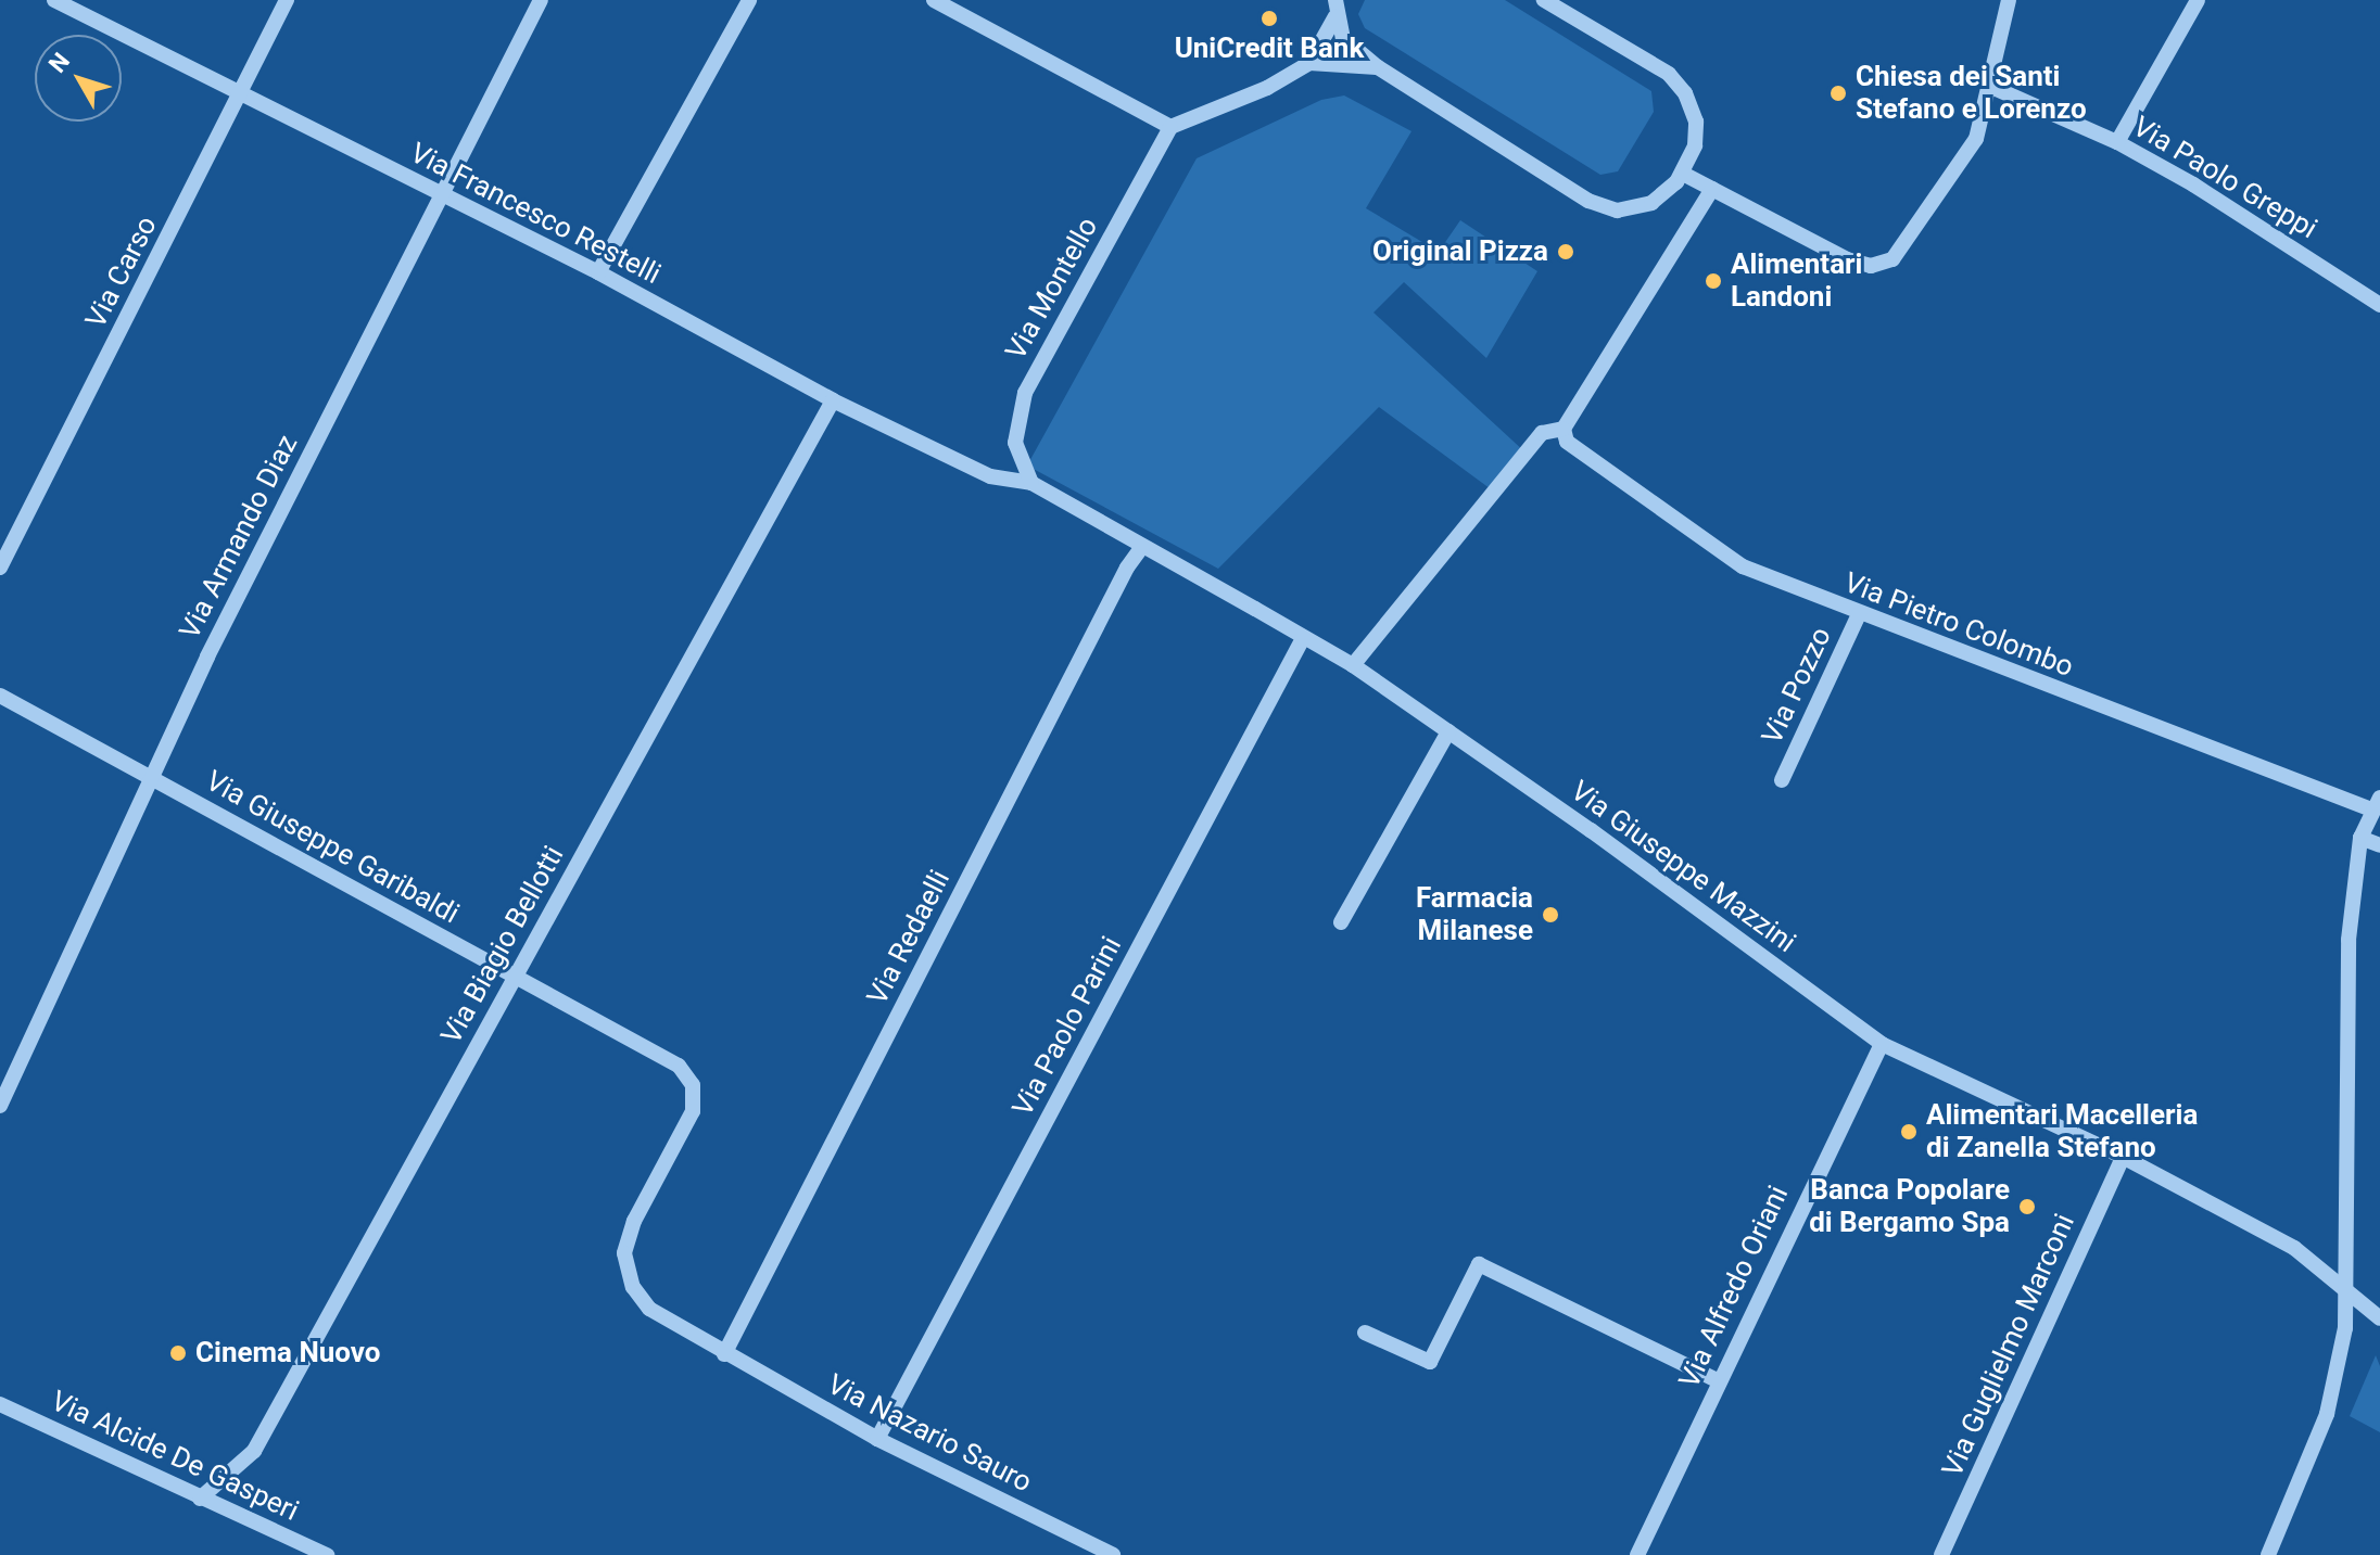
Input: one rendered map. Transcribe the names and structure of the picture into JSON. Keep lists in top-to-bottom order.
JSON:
{
  "streets": {
    "street": [
      "Via Paolo Greppi",
      "Via Francesco Restelli",
      "Via Carso",
      "Via Montello",
      "Via Armando Diaz",
      "Via Pietro Colombo",
      "Via Pozzo",
      "Via Giuseppe Garibaldi",
      "Via Giuseppe Mazzini",
      "Via Redaelli",
      "Via Biagio Bellotti",
      "Via Paolo Parini",
      "Via Alfredo Oriani",
      "Via Guglielmo Marconi",
      "Via Nazario Sauro",
      "Via Alcide De Gasperi"
    ]
  },
  "crossings": [
    ["Via Francesco Restelli", "Via Carso"],
    ["Via Francesco Restelli", "Via Armando Diaz"],
    ["Via Francesco Restelli", "Via Giuseppe Mazzini"],
    ["Via Francesco Restelli", "Via Biagio Bellotti"],
    ["Via Montello", "Via Giuseppe Mazzini"],
    ["Via Armando Diaz", "Via Giuseppe Garibaldi"],
    ["Via Pietro Colombo", "Via Pozzo"],
    ["Via Giuseppe Garibaldi", "Via Redaelli"],
    ["Via Giuseppe Garibaldi", "Via Biagio Bellotti"],
    ["Via Giuseppe Garibaldi", "Via Nazario Sauro"],
    ["Via Giuseppe Mazzini", "Via Redaelli"],
    ["Via Giuseppe Mazzini", "Via Paolo Parini"],
    ["Via Giuseppe Mazzini", "Via Alfredo Oriani"],
    ["Via Giuseppe Mazzini", "Via Guglielmo Marconi"],
    ["Via Redaelli", "Via Nazario Sauro"],
    ["Via Biagio Bellotti", "Via Alcide De Gasperi"],
    ["Via Paolo Parini", "Via Nazario Sauro"]
  ],
  "places": [
    "UniCredit Bank",
    "Chiesa dei Santi Stefano e Lorenzo",
    "Original Pizza",
    "Alimentari Landoni",
    "Farmacia Milanese",
    "Alimentari Macelleria di Zanella Stefano",
    "Banca Popolare di Bergamo Spa",
    "Cinema Nuovo"
  ],
  "north": "top left"
}
